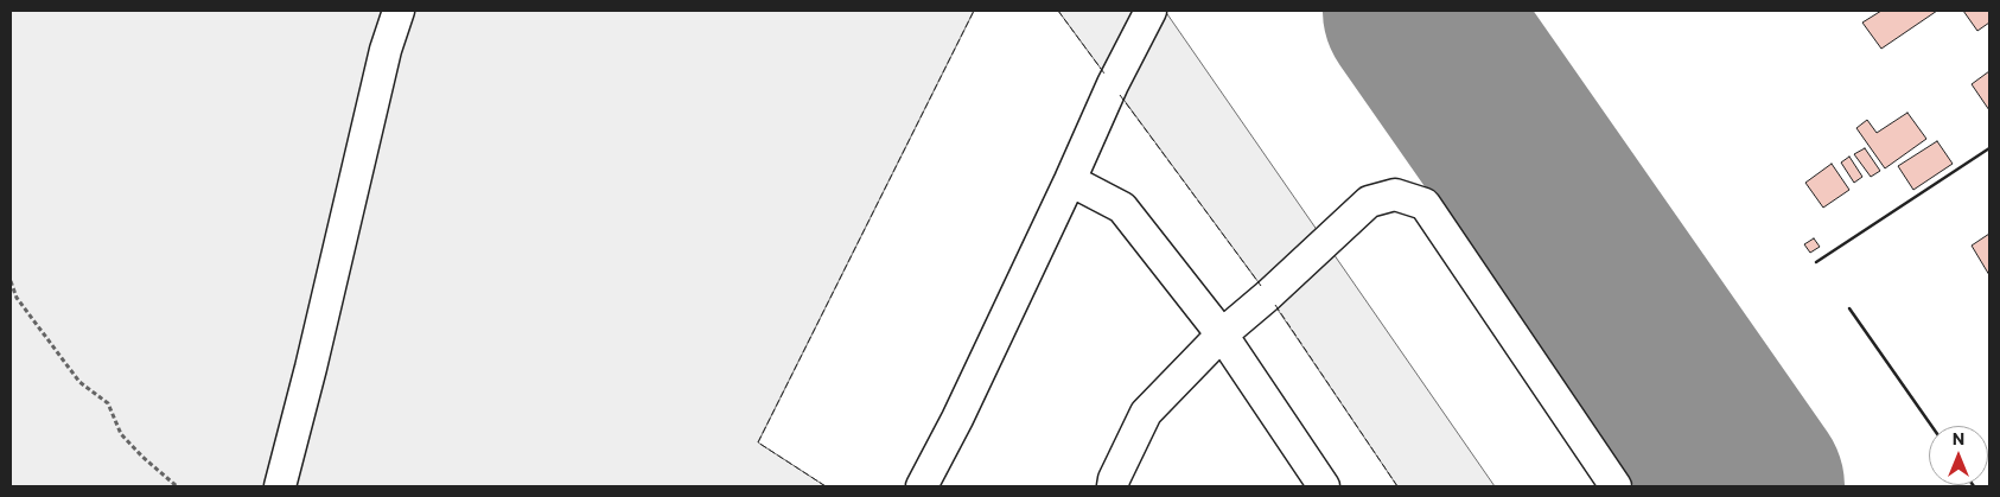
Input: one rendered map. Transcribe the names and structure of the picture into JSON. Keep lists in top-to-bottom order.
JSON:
{
  "north": "top"
}
